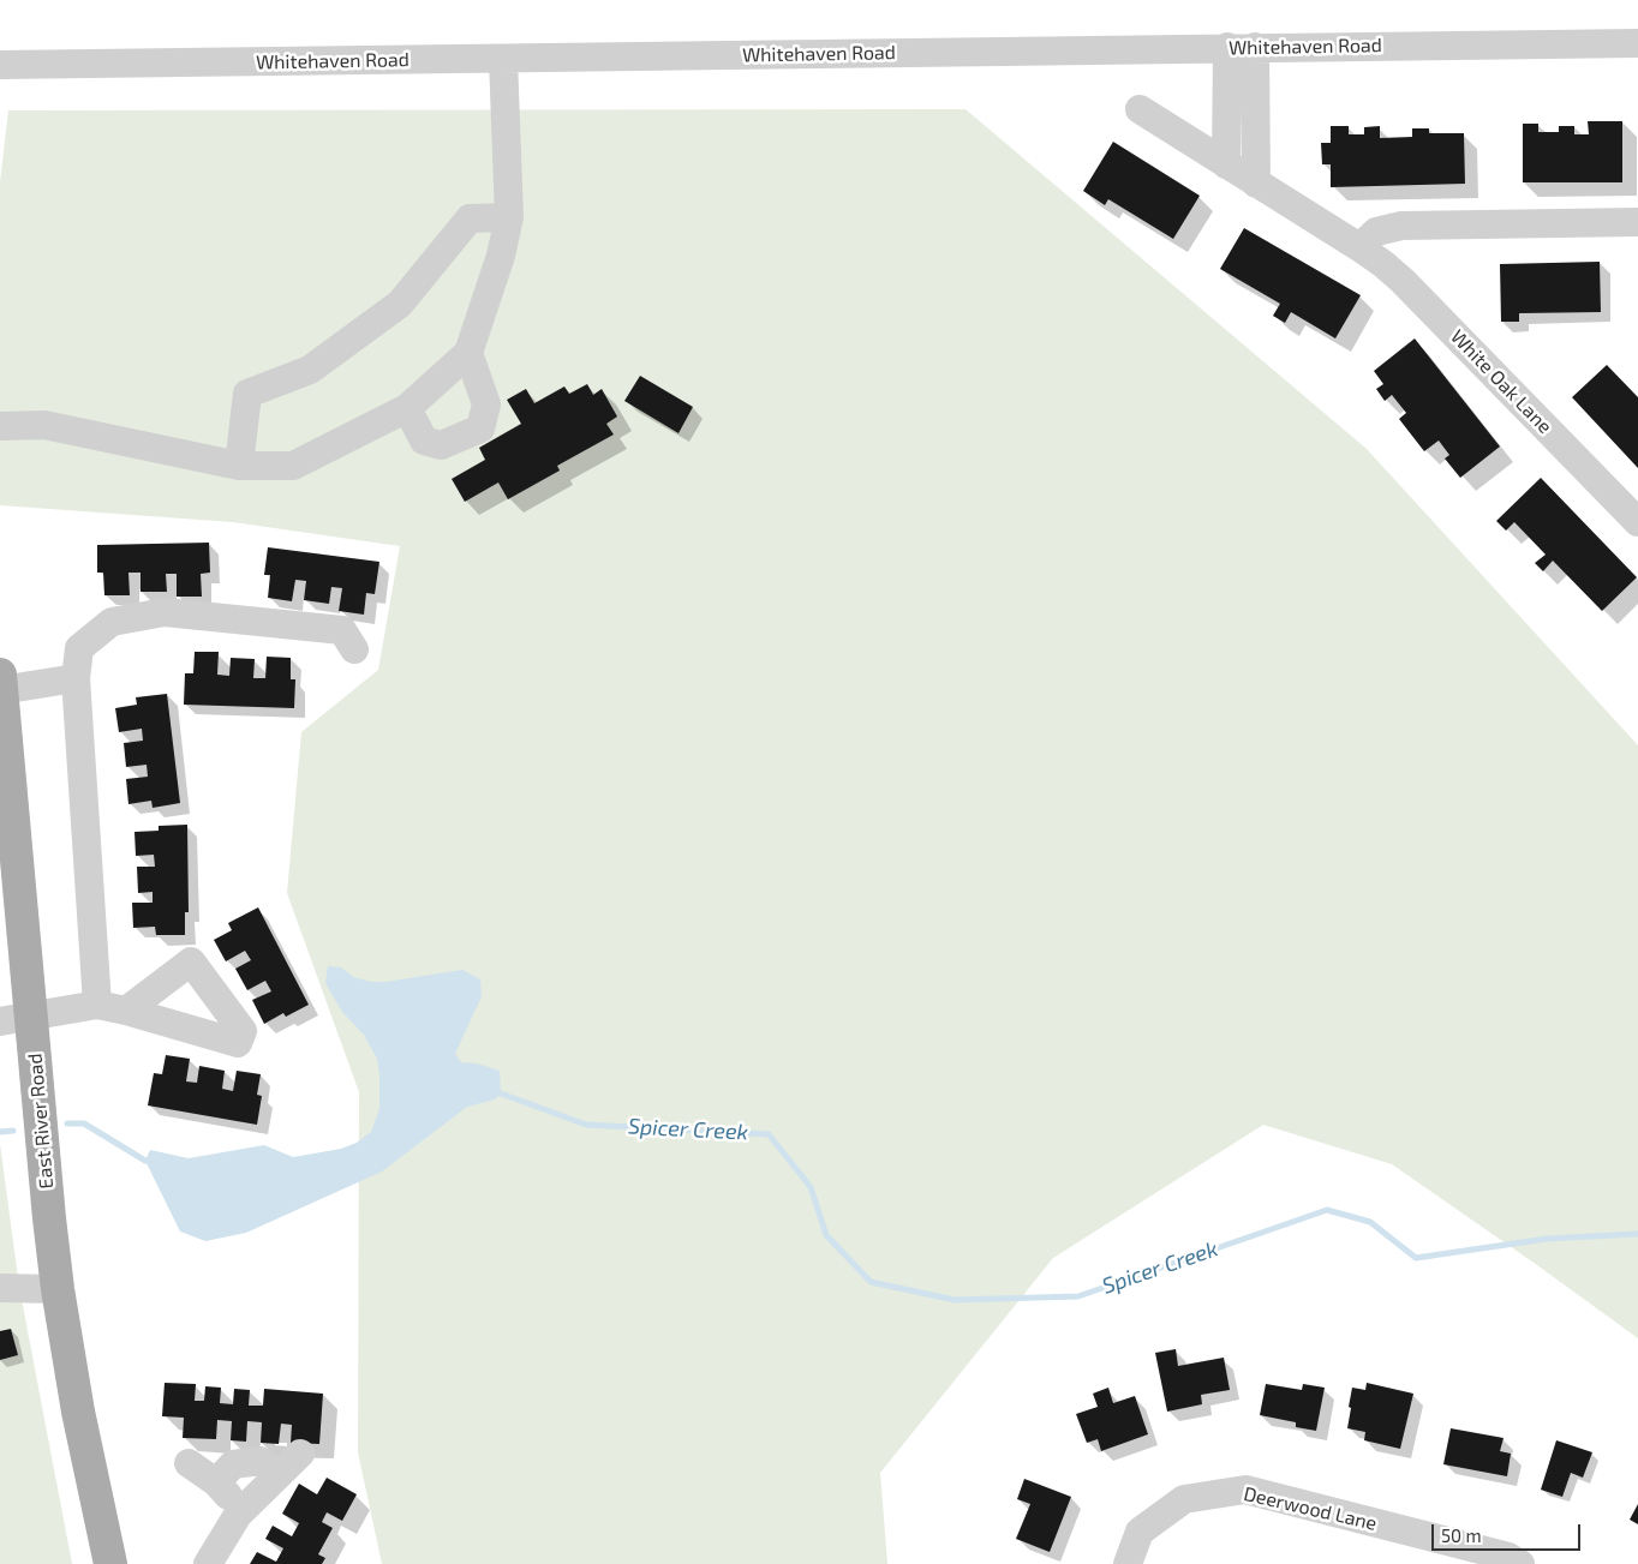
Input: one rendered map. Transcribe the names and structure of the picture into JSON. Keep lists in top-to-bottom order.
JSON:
{
  "streets": {
    "main road": ["East River Road"],
    "street": ["Whitehaven Road", "White Oak Lane", "Deerwood Lane"]
  },
  "water": ["Spicer Creek"],
  "scale_bar": "50 m"
}
